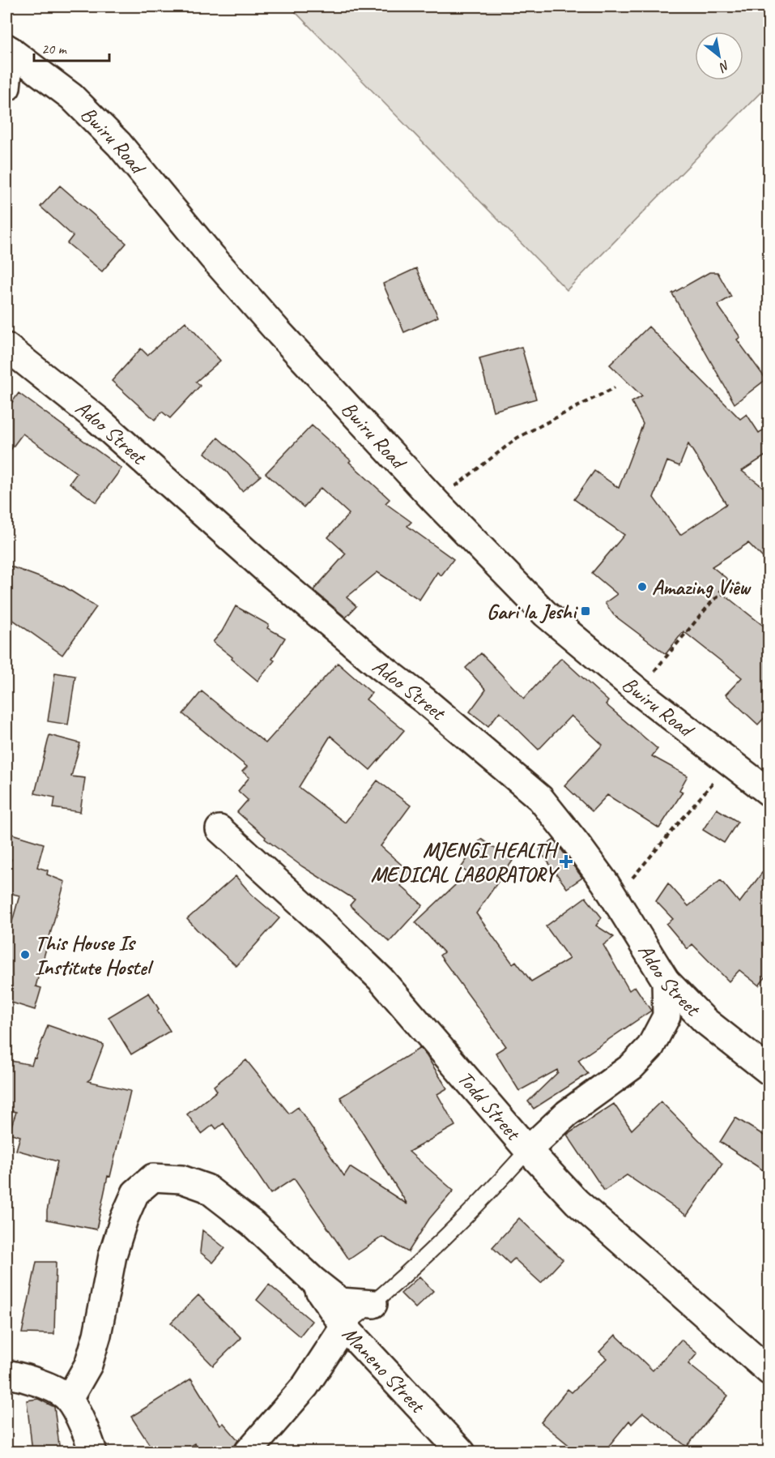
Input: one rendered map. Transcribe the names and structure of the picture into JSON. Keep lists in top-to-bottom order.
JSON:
{
  "streets": {
    "street": [
      "Bwiru Road",
      "Adoo Street",
      "Todd Street",
      "Maneno Street"
    ]
  },
  "places": {
    "other": ["Amazing View", "This House Is Institute Hostel"],
    "transit": ["Gari la Jeshi"],
    "health": ["MJENGI HEALTH MEDICAL LABORATORY"]
  },
  "scale_bar": "20 m",
  "north": "bottom right"
}
